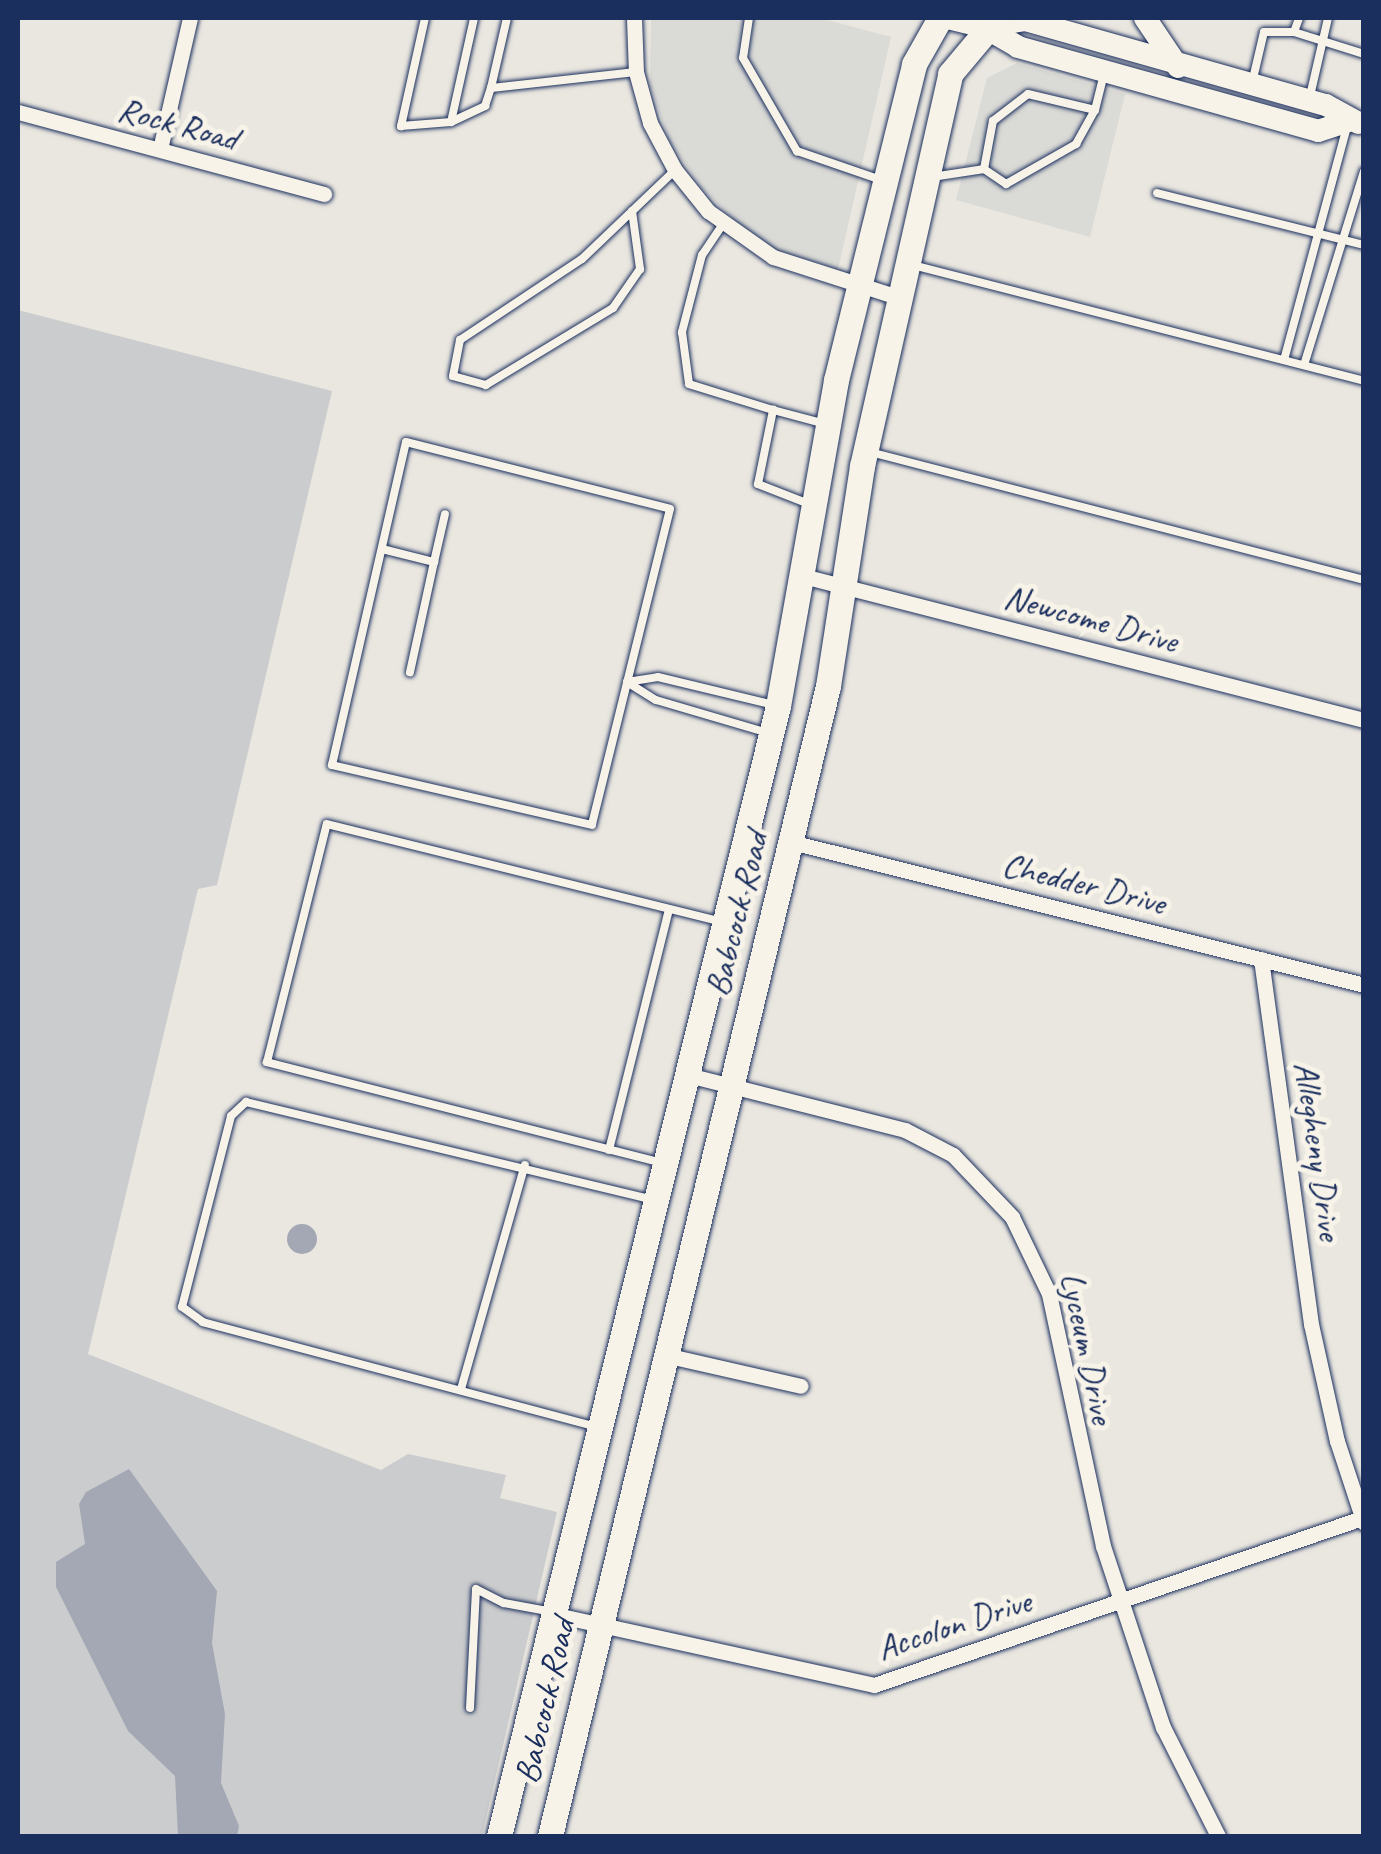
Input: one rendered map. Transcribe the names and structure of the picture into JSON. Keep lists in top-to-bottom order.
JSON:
{
  "streets": {
    "main road": ["Babcock Road"],
    "street": [
      "Rock Road",
      "Newcome Drive",
      "Chedder Drive",
      "Allegheny Drive",
      "Lyceum Drive",
      "Accolon Drive"
    ]
  },
  "crossings": [
    ["Newcome Drive", "Babcock Road"],
    ["Chedder Drive", "Babcock Road"],
    ["Chedder Drive", "Allegheny Drive"],
    ["Babcock Road", "Lyceum Drive"],
    ["Babcock Road", "Accolon Drive"],
    ["Allegheny Drive", "Accolon Drive"],
    ["Lyceum Drive", "Accolon Drive"]
  ]
}
